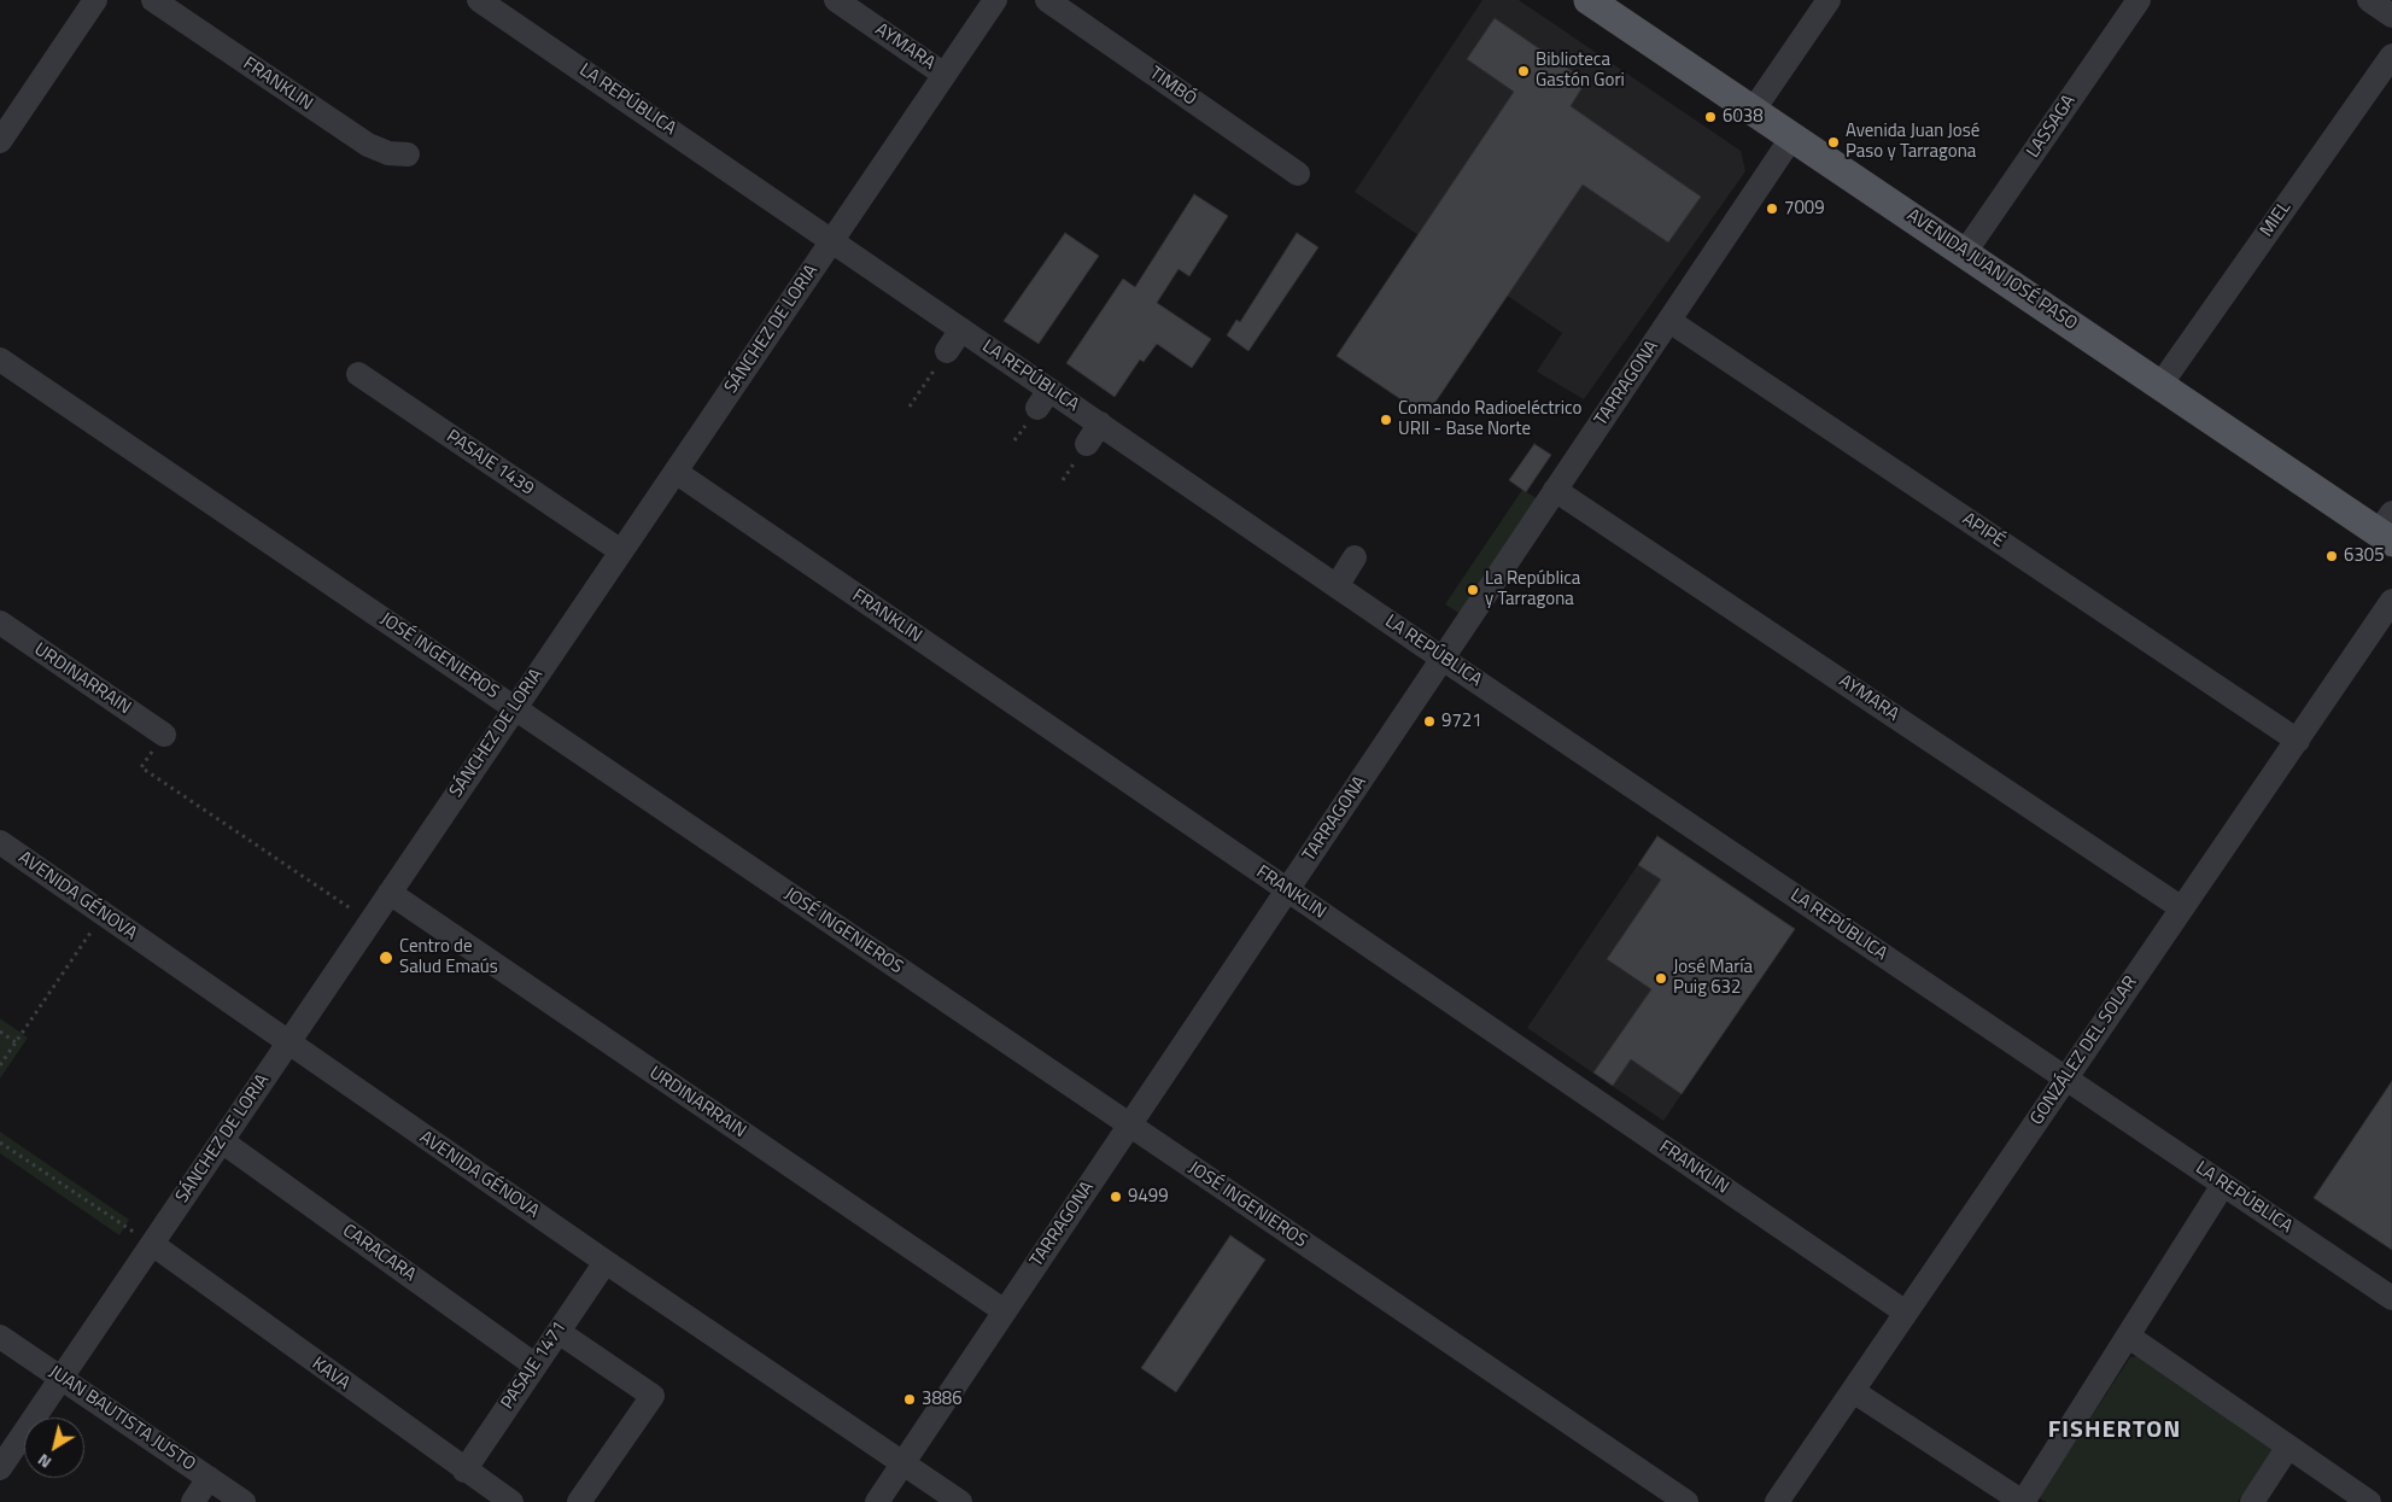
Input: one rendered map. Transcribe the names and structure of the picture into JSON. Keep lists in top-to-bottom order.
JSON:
{
  "streets": {
    "main road": ["AVENIDA JUAN JOSÉ PASO"],
    "street": [
      "AYMARA",
      "FRANKLIN",
      "TIMBÓ",
      "LA REPÚBLICA",
      "LASSAGA",
      "MIEL",
      "SÁNCHEZ DE LORIA",
      "TARRAGONA",
      "PASAJE 1439",
      "APIPÉ",
      "JOSÉ INGENIEROS",
      "URDINARRAIN",
      "AVENIDA GÉNOVA",
      "GONZÁLEZ DEL SOLAR",
      "CARACARA",
      "PASAJE 1471",
      "KAVA",
      "JUAN BAUTISTA JUSTO"
    ]
  },
  "crossings": [
    ["AYMARA", "SÁNCHEZ DE LORIA"],
    ["AYMARA", "TARRAGONA"],
    ["AYMARA", "GONZÁLEZ DEL SOLAR"],
    ["FRANKLIN", "SÁNCHEZ DE LORIA"],
    ["FRANKLIN", "TARRAGONA"],
    ["FRANKLIN", "GONZÁLEZ DEL SOLAR"],
    ["LA REPÚBLICA", "SÁNCHEZ DE LORIA"],
    ["LA REPÚBLICA", "TARRAGONA"],
    ["LA REPÚBLICA", "GONZÁLEZ DEL SOLAR"],
    ["LASSAGA", "AVENIDA JUAN JOSÉ PASO"],
    ["MIEL", "AVENIDA JUAN JOSÉ PASO"],
    ["AVENIDA JUAN JOSÉ PASO", "TARRAGONA"],
    ["SÁNCHEZ DE LORIA", "PASAJE 1439"],
    ["SÁNCHEZ DE LORIA", "JOSÉ INGENIEROS"],
    ["SÁNCHEZ DE LORIA", "URDINARRAIN"],
    ["SÁNCHEZ DE LORIA", "AVENIDA GÉNOVA"],
    ["SÁNCHEZ DE LORIA", "CARACARA"],
    ["SÁNCHEZ DE LORIA", "KAVA"],
    ["SÁNCHEZ DE LORIA", "JUAN BAUTISTA JUSTO"],
    ["TARRAGONA", "APIPÉ"],
    ["TARRAGONA", "JOSÉ INGENIEROS"],
    ["TARRAGONA", "URDINARRAIN"],
    ["TARRAGONA", "AVENIDA GÉNOVA"],
    ["APIPÉ", "GONZÁLEZ DEL SOLAR"],
    ["AVENIDA GÉNOVA", "PASAJE 1471"],
    ["CARACARA", "PASAJE 1471"],
    ["PASAJE 1471", "KAVA"]
  ],
  "districts": ["FISHERTON"],
  "places": [
    "Biblioteca Gastón Gori",
    "6038",
    "Avenida Juan José Paso y Tarragona",
    "7009",
    "Comando Radioeléctrico URII - Base Norte",
    "6305",
    "La República y Tarragona",
    "9721",
    "Centro de Salud Emaús",
    "José María Puig 632",
    "9499",
    "3886"
  ],
  "north": "bottom left"
}
